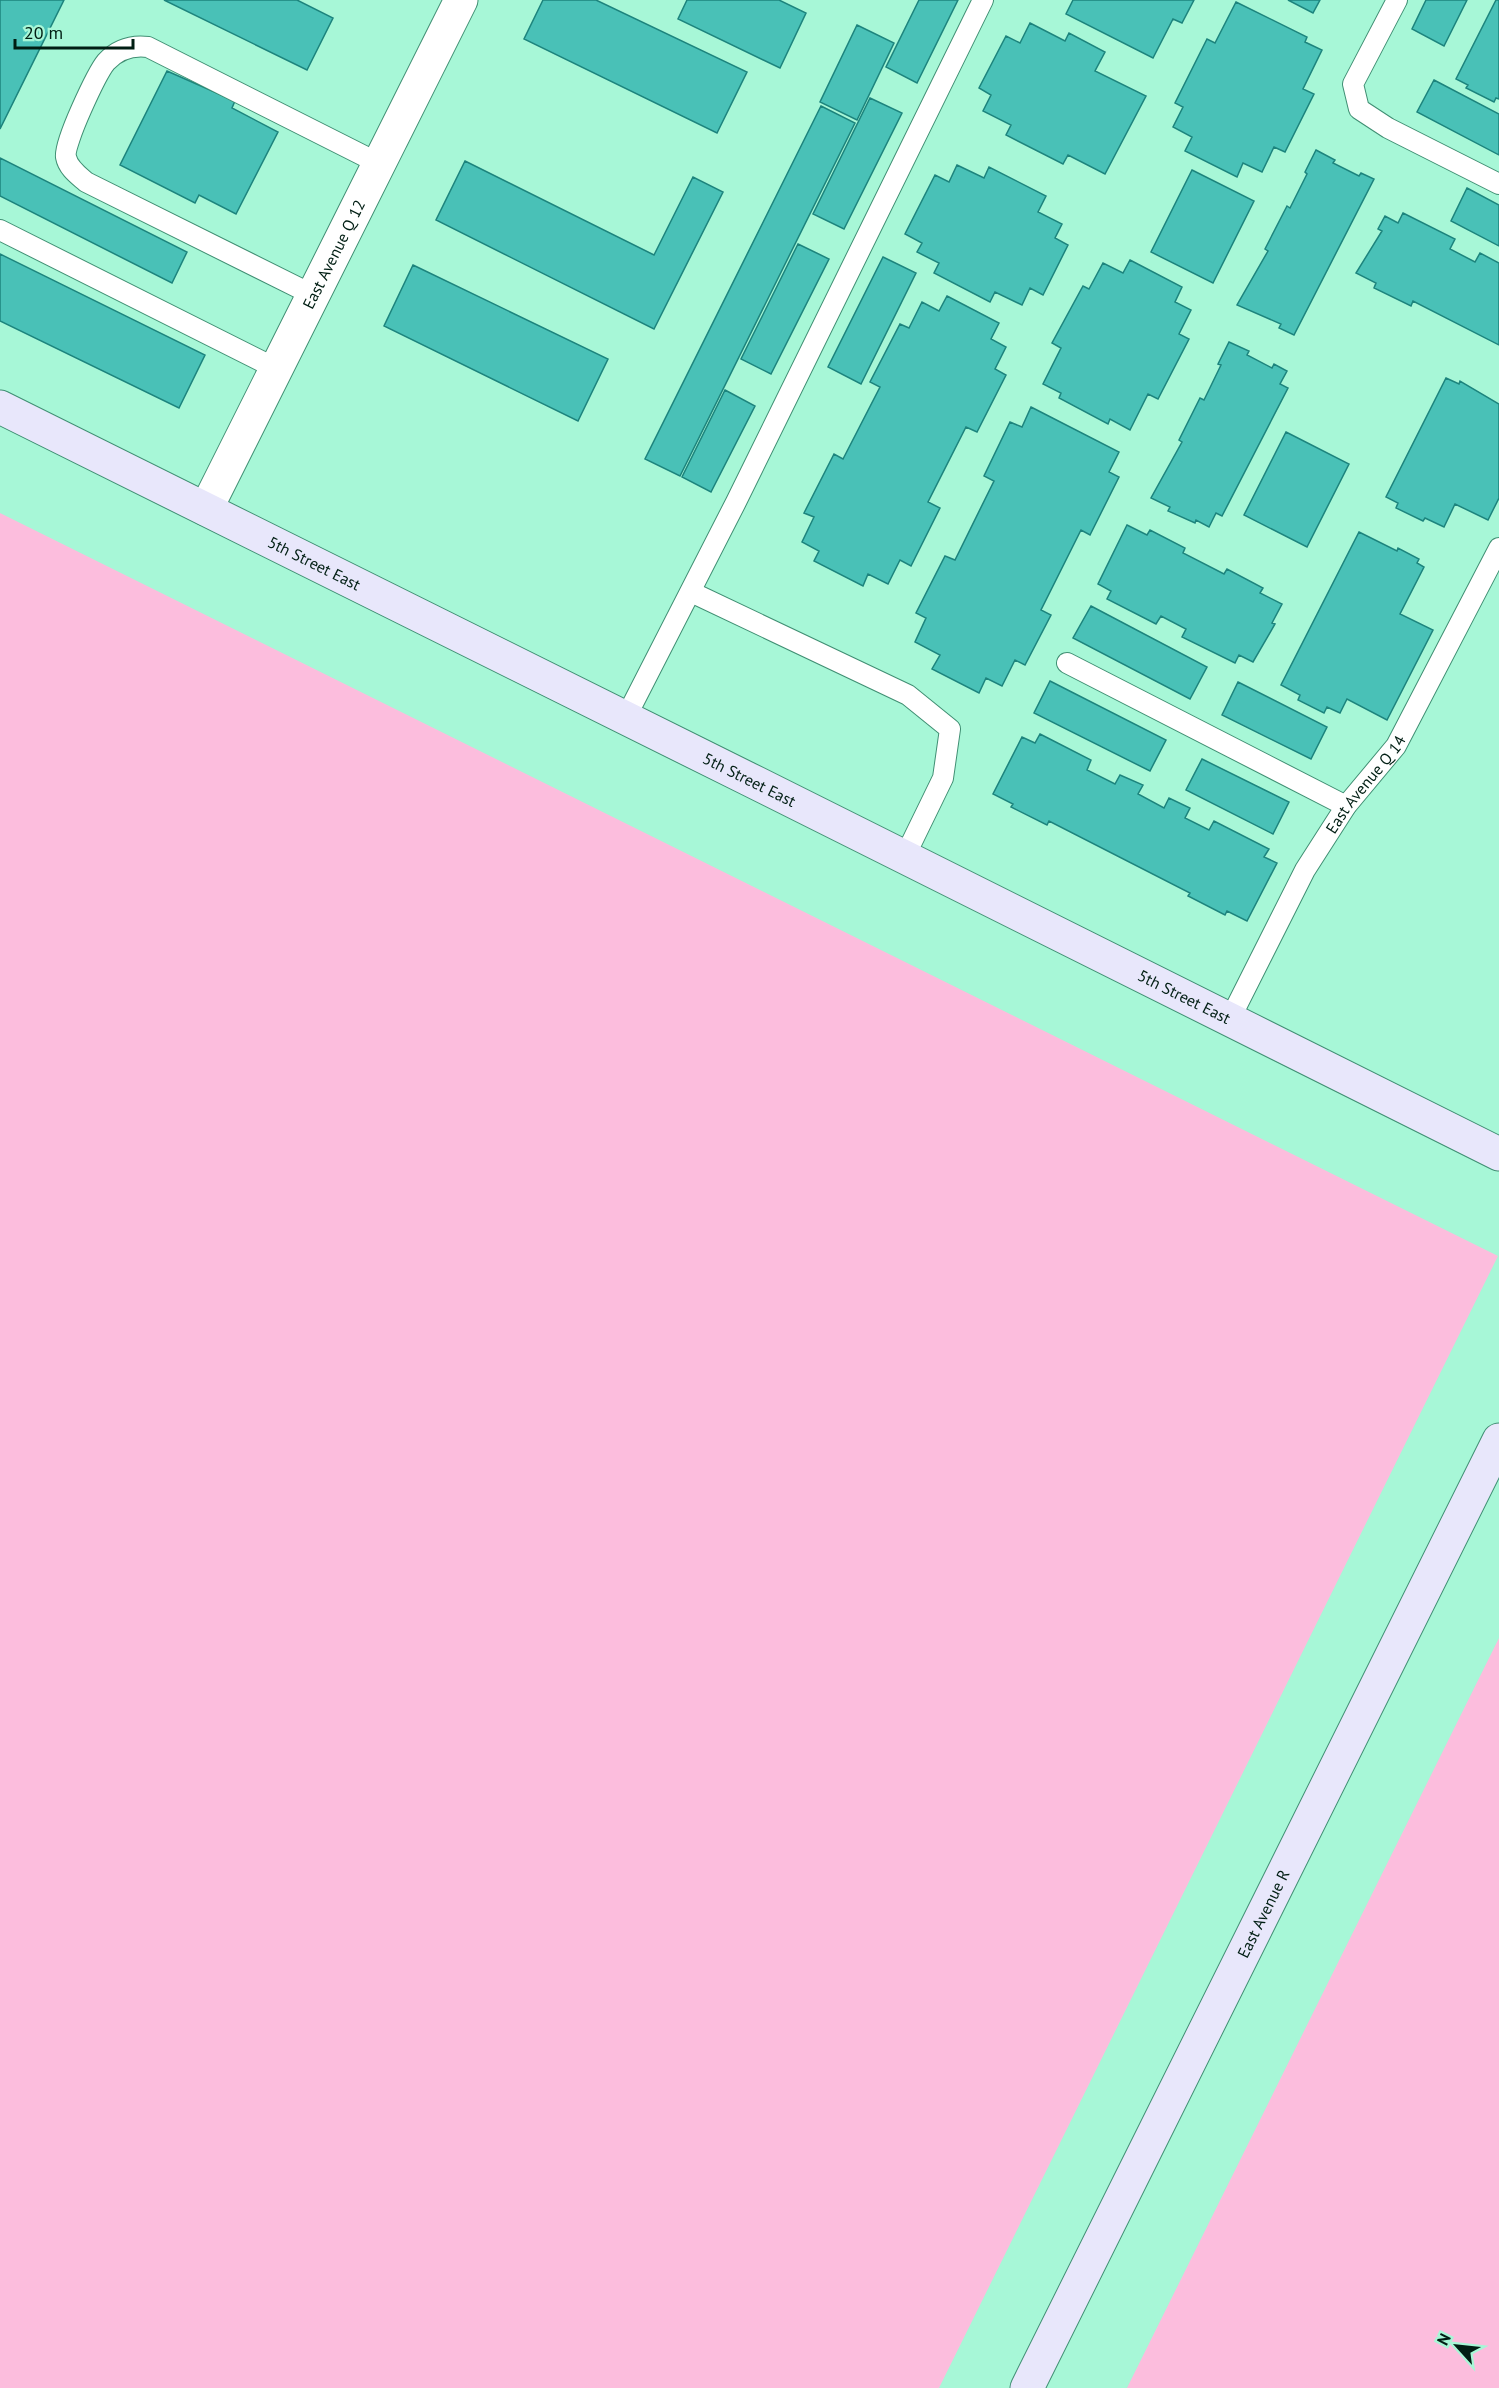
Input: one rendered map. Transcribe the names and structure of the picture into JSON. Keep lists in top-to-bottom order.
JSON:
{
  "streets": {
    "street": ["East Avenue Q 12", "5th Street East", "East Avenue R"],
    "lane": ["East Avenue Q 14"]
  },
  "crossings": [
    ["East Avenue Q 12", "5th Street East"],
    ["5th Street East", "East Avenue Q 14"]
  ],
  "scale_bar": "20 m",
  "north": "top left"
}
